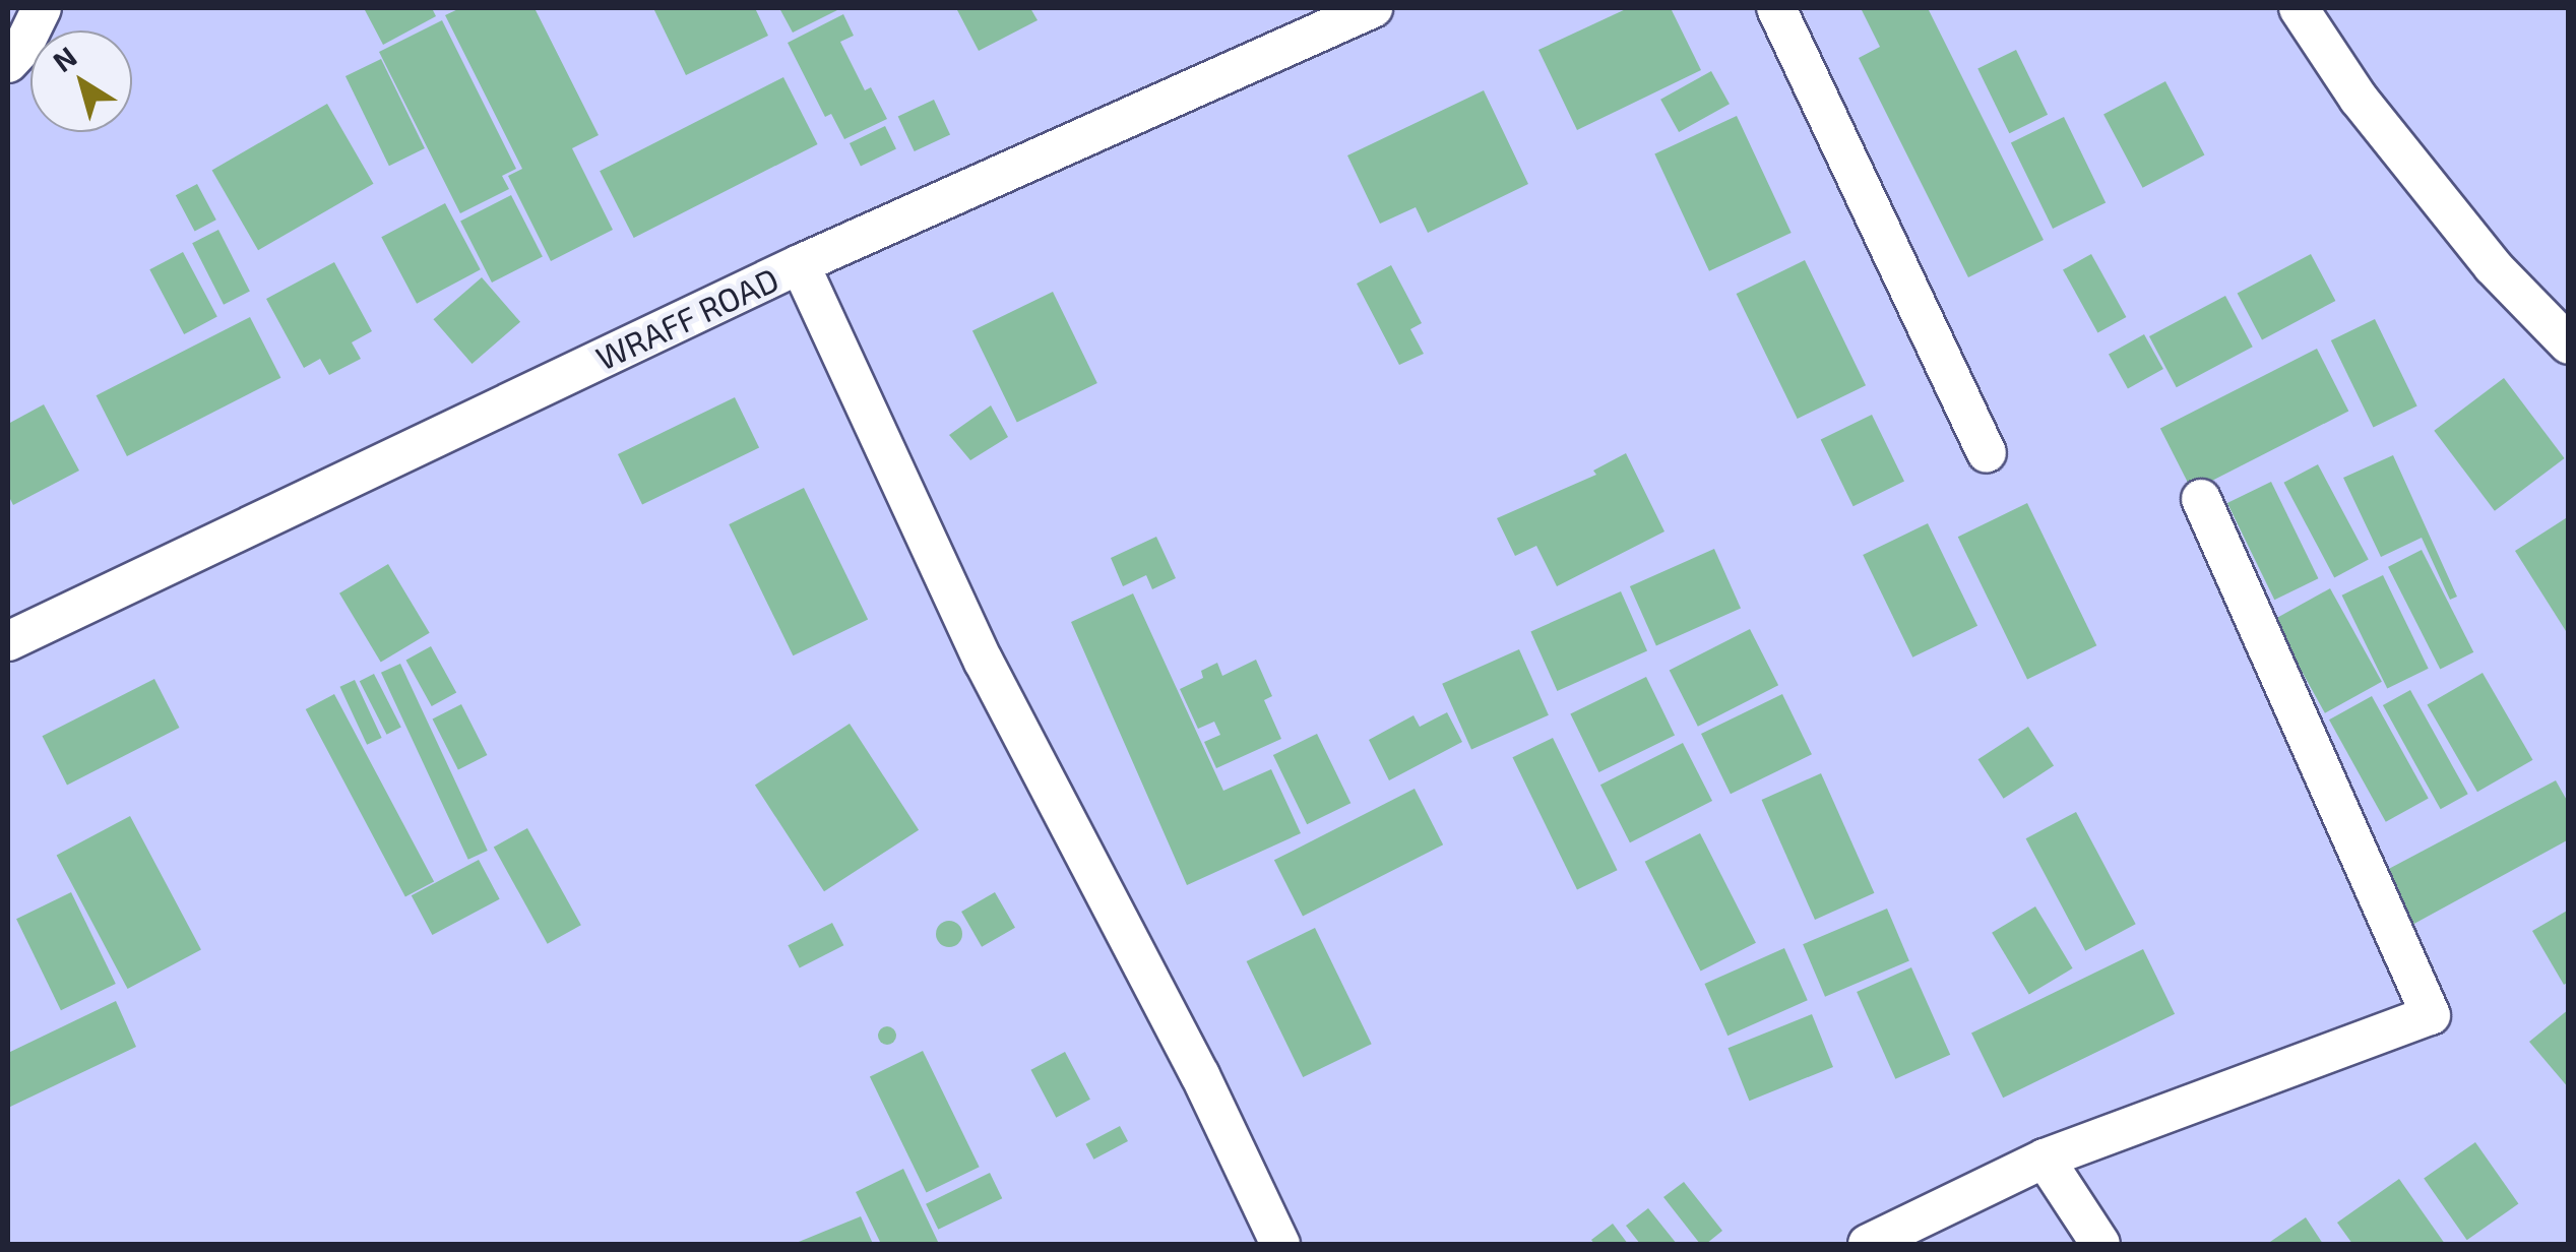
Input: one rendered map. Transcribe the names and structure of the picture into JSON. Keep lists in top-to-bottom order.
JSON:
{
  "streets": {
    "street": ["WRAFF ROAD"]
  },
  "north": "top left"
}
